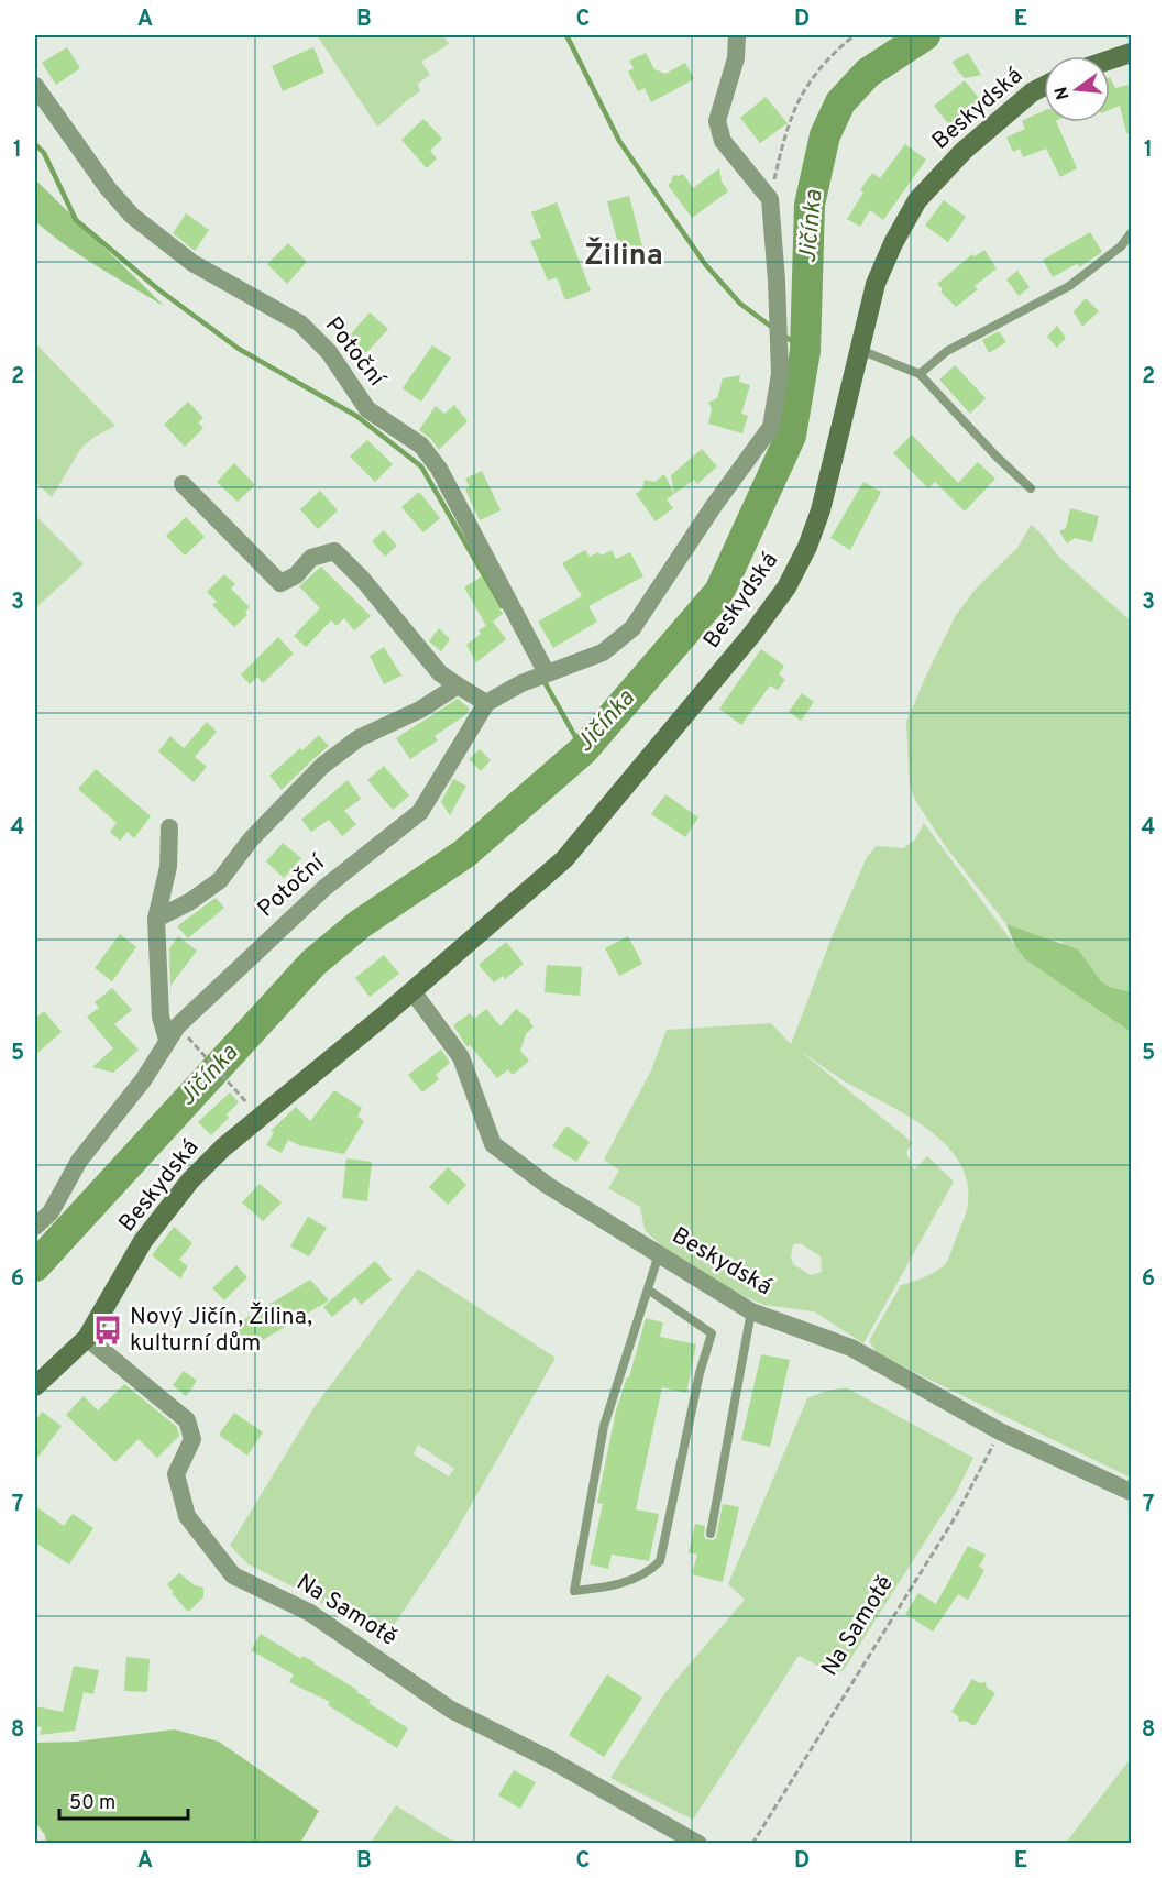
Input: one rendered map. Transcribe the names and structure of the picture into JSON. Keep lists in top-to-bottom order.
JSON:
{
  "streets": {
    "street": ["Beskydská", "Potoční", "Na Samotě"]
  },
  "crossings": [
    ["Beskydská", "Na Samotě"]
  ],
  "districts": ["Žilina"],
  "water": ["Jičínka"],
  "places": {
    "bus stop": ["Nový Jičín, Žilina, kulturní dům"]
  },
  "scale_bar": "50 m",
  "north": "left",
  "grid": {
    "columns": [
      "A",
      "B",
      "C",
      "D",
      "E"
    ],
    "rows": [
      "1",
      "2",
      "3",
      "4",
      "5",
      "6",
      "7",
      "8"
    ]
  }
}
